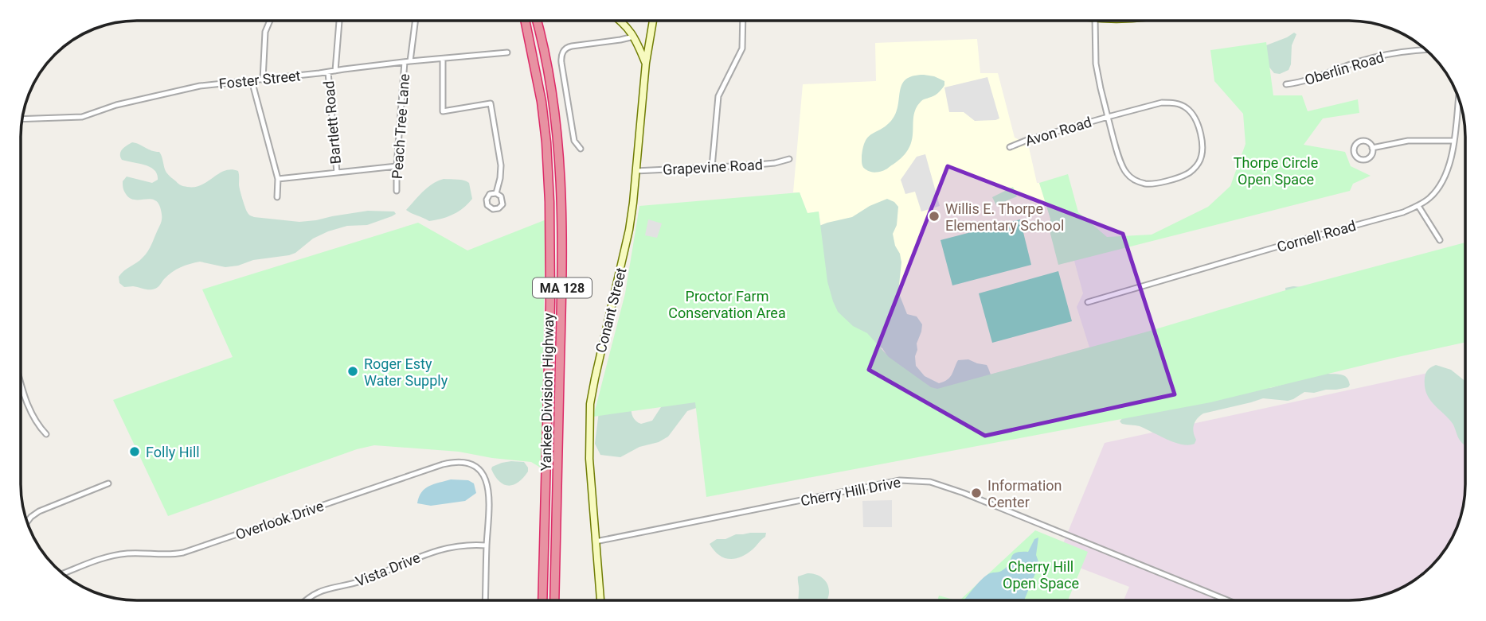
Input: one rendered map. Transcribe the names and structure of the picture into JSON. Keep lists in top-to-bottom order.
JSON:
{
  "streets": {
    "highway": ["MA 128", "Yankee Division Highway"],
    "main road": ["Conant Street"],
    "street": [
      "Oberlin Road",
      "Foster Street",
      "Bartlett Road",
      "Peach Tree Lane",
      "Avon Road",
      "Grapevine Road",
      "Cornell Road",
      "Cherry Hill Drive",
      "Overlook Drive",
      "Vista Drive"
    ]
  },
  "crossings": [
    ["Foster Street", "Bartlett Road"],
    ["Foster Street", "Peach Tree Lane"],
    ["Grapevine Road", "Conant Street"],
    ["Conant Street", "Cherry Hill Drive"],
    ["Overlook Drive", "Vista Drive"]
  ],
  "parks": ["Thorpe Circle Open Space", "Proctor Farm Conservation Area", "Cherry Hill Open Space"],
  "places": [
    "Willis E. Thorpe Elementary School",
    "Roger Esty Water Supply",
    "Folly Hill",
    "Information Center"
  ]
}
